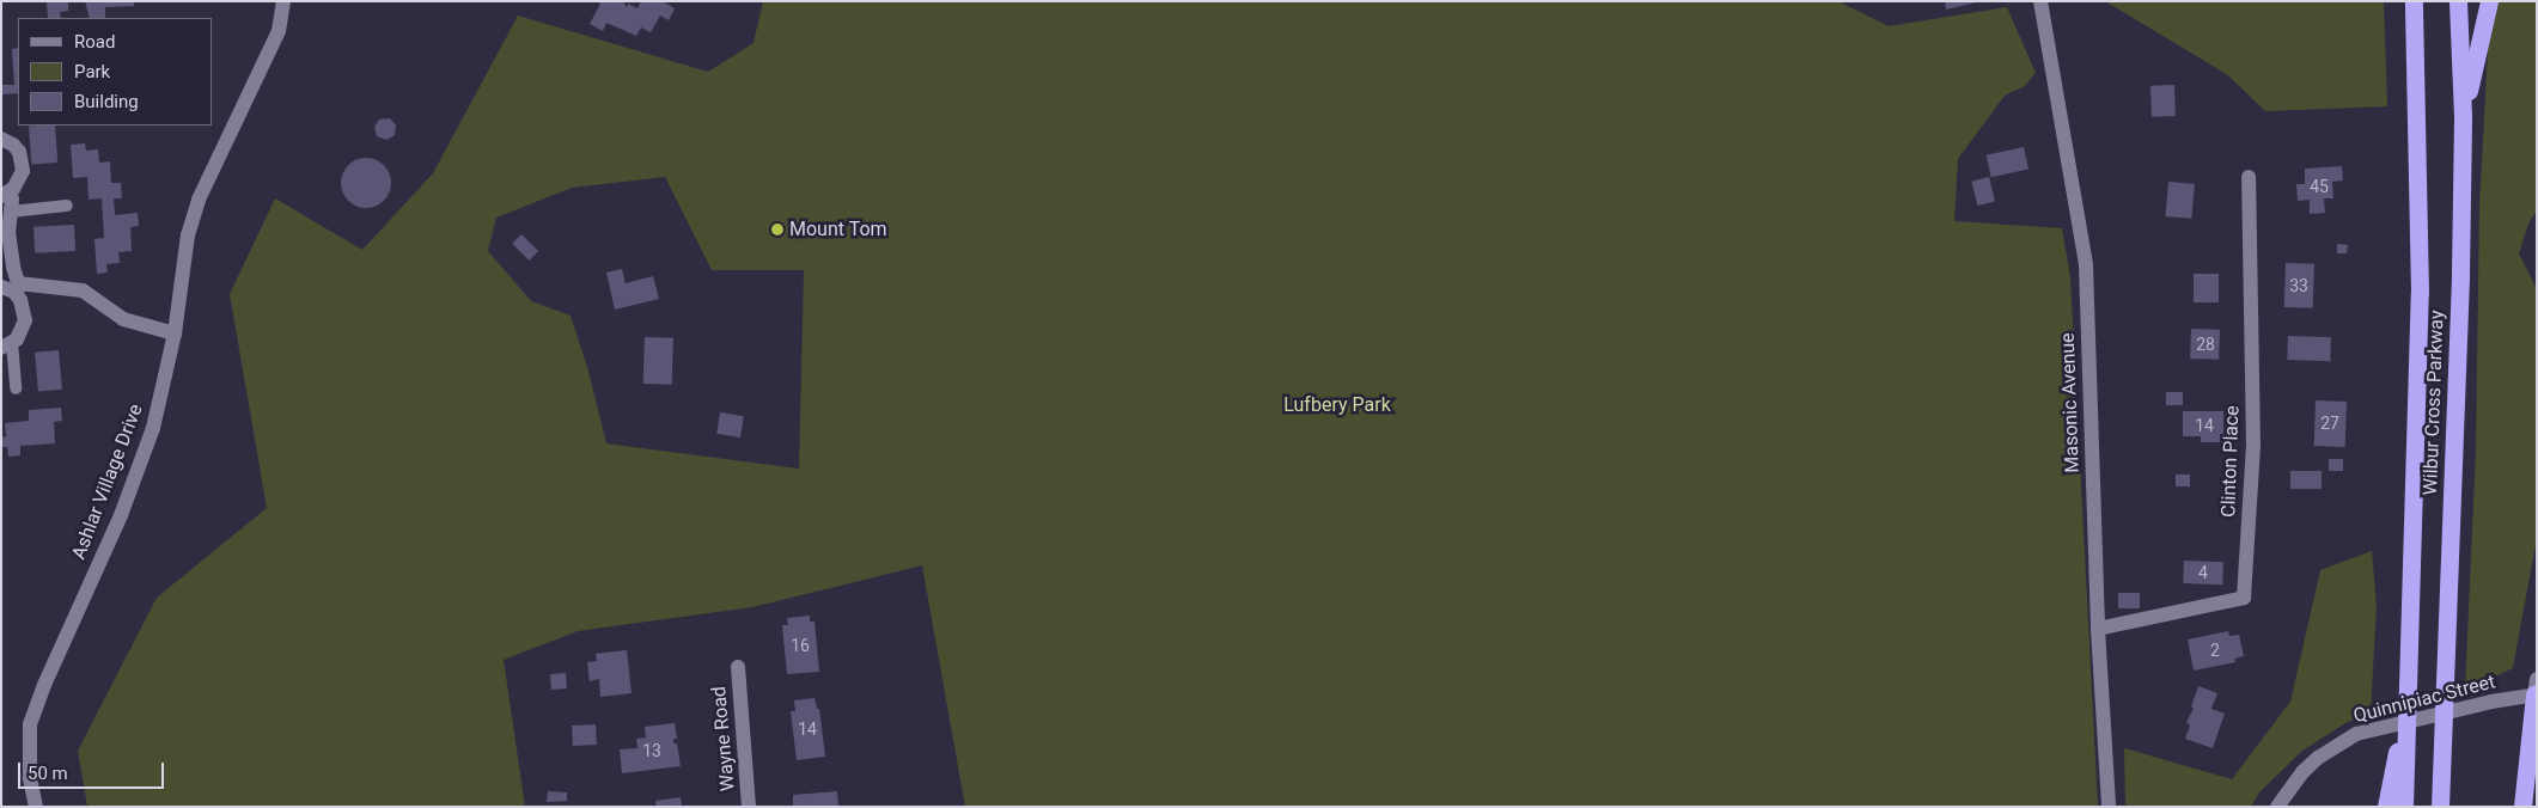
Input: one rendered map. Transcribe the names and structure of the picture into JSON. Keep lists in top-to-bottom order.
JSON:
{
  "streets": {
    "highway": ["Wilbur Cross Parkway"],
    "street": [
      "Masonic Avenue",
      "Clinton Place",
      "Ashlar Village Drive",
      "Quinnipiac Street",
      "Wayne Road"
    ]
  },
  "crossings": [
    ["Masonic Avenue", "Clinton Place"]
  ],
  "parks": ["Lufbery Park"],
  "places": ["Mount Tom"],
  "house_numbers": [
    "45",
    "33",
    "28",
    "27",
    "14",
    "4",
    "16",
    "2",
    "14",
    "13"
  ],
  "legend": ["Road", "Park", "Building"],
  "scale_bar": "50 m"
}
